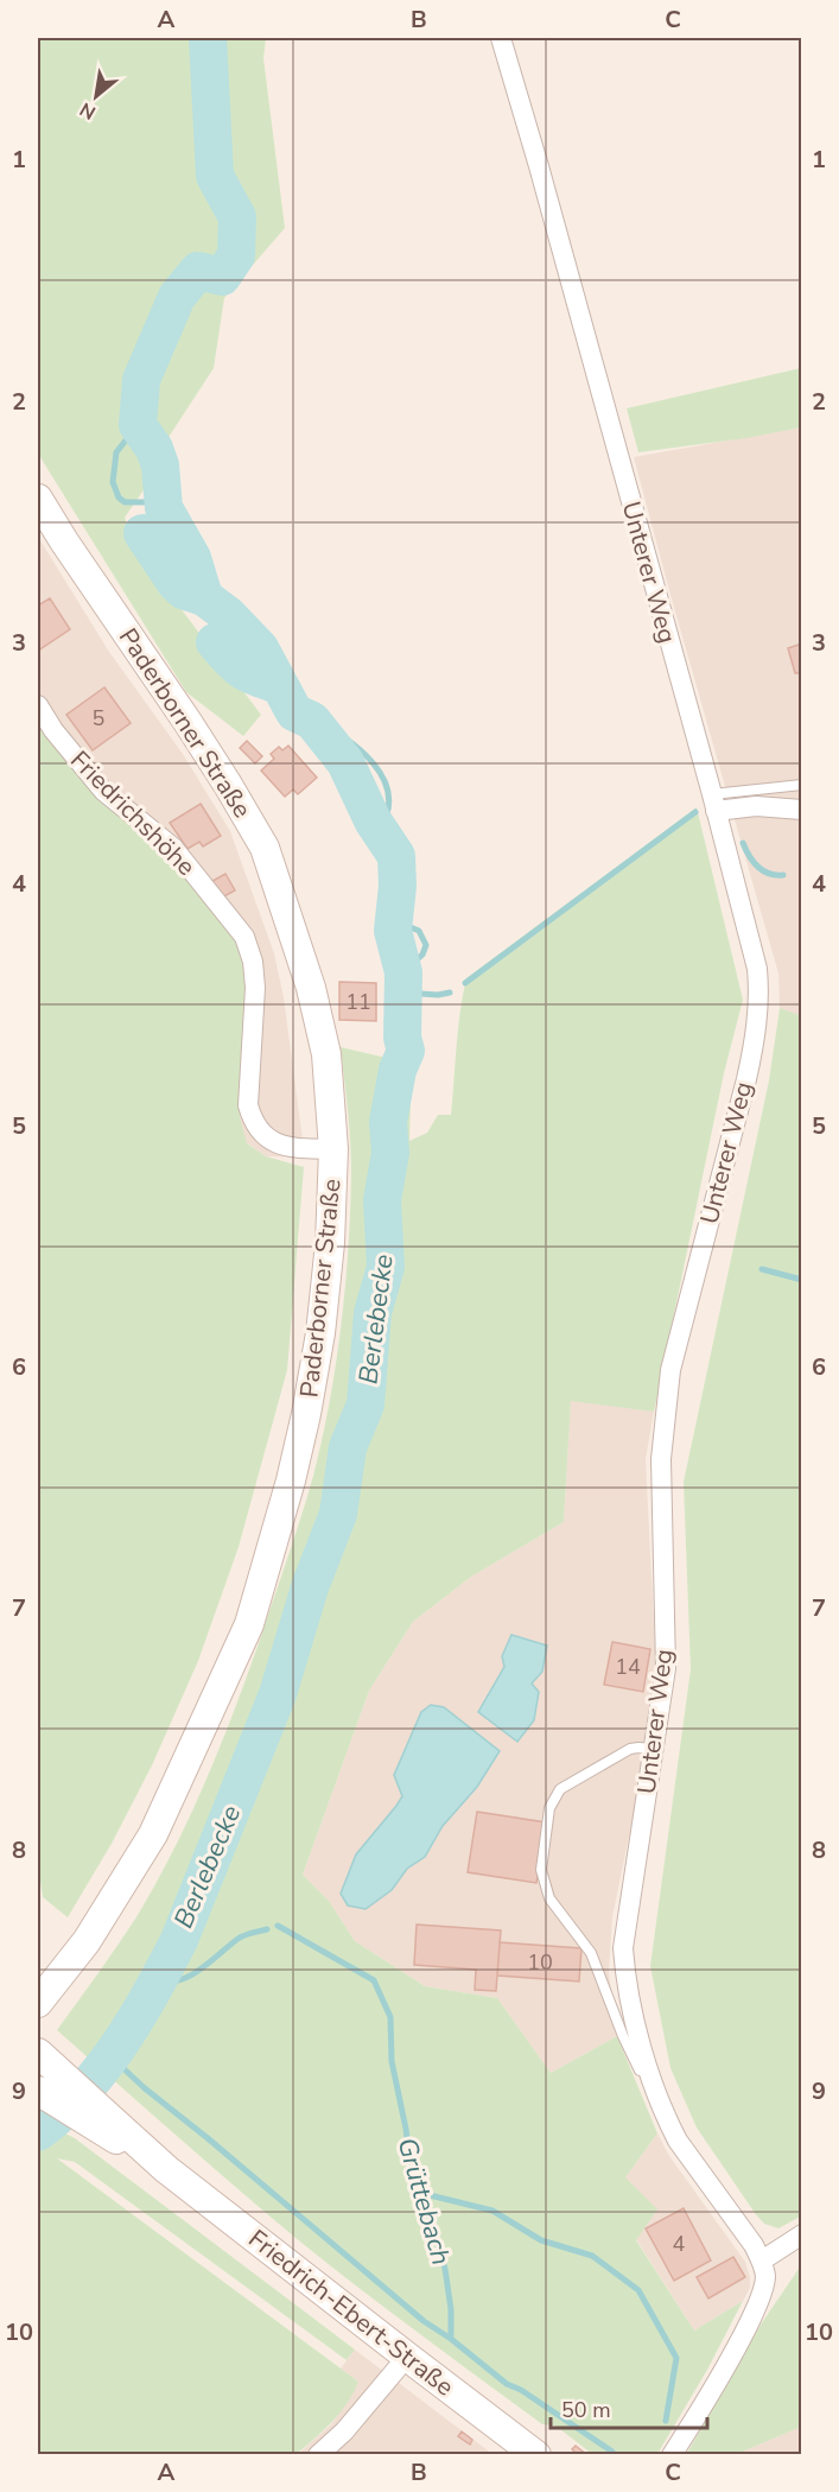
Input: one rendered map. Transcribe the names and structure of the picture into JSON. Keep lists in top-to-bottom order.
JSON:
{
  "streets": {
    "main road": ["Paderborner Straße", "Friedrich-Ebert-Straße"],
    "street": ["Unterer Weg", "Friedrichshöhe"]
  },
  "crossings": [
    ["Paderborner Straße", "Friedrichshöhe"]
  ],
  "water": ["Berlebecke", "Grüttebach"],
  "house_numbers": [
    "5",
    "11",
    "14",
    "10",
    "4"
  ],
  "scale_bar": "50 m",
  "north": "bottom left",
  "grid": {
    "columns": ["A", "B", "C"],
    "rows": [
      "1",
      "2",
      "3",
      "4",
      "5",
      "6",
      "7",
      "8",
      "9",
      "10"
    ]
  }
}
